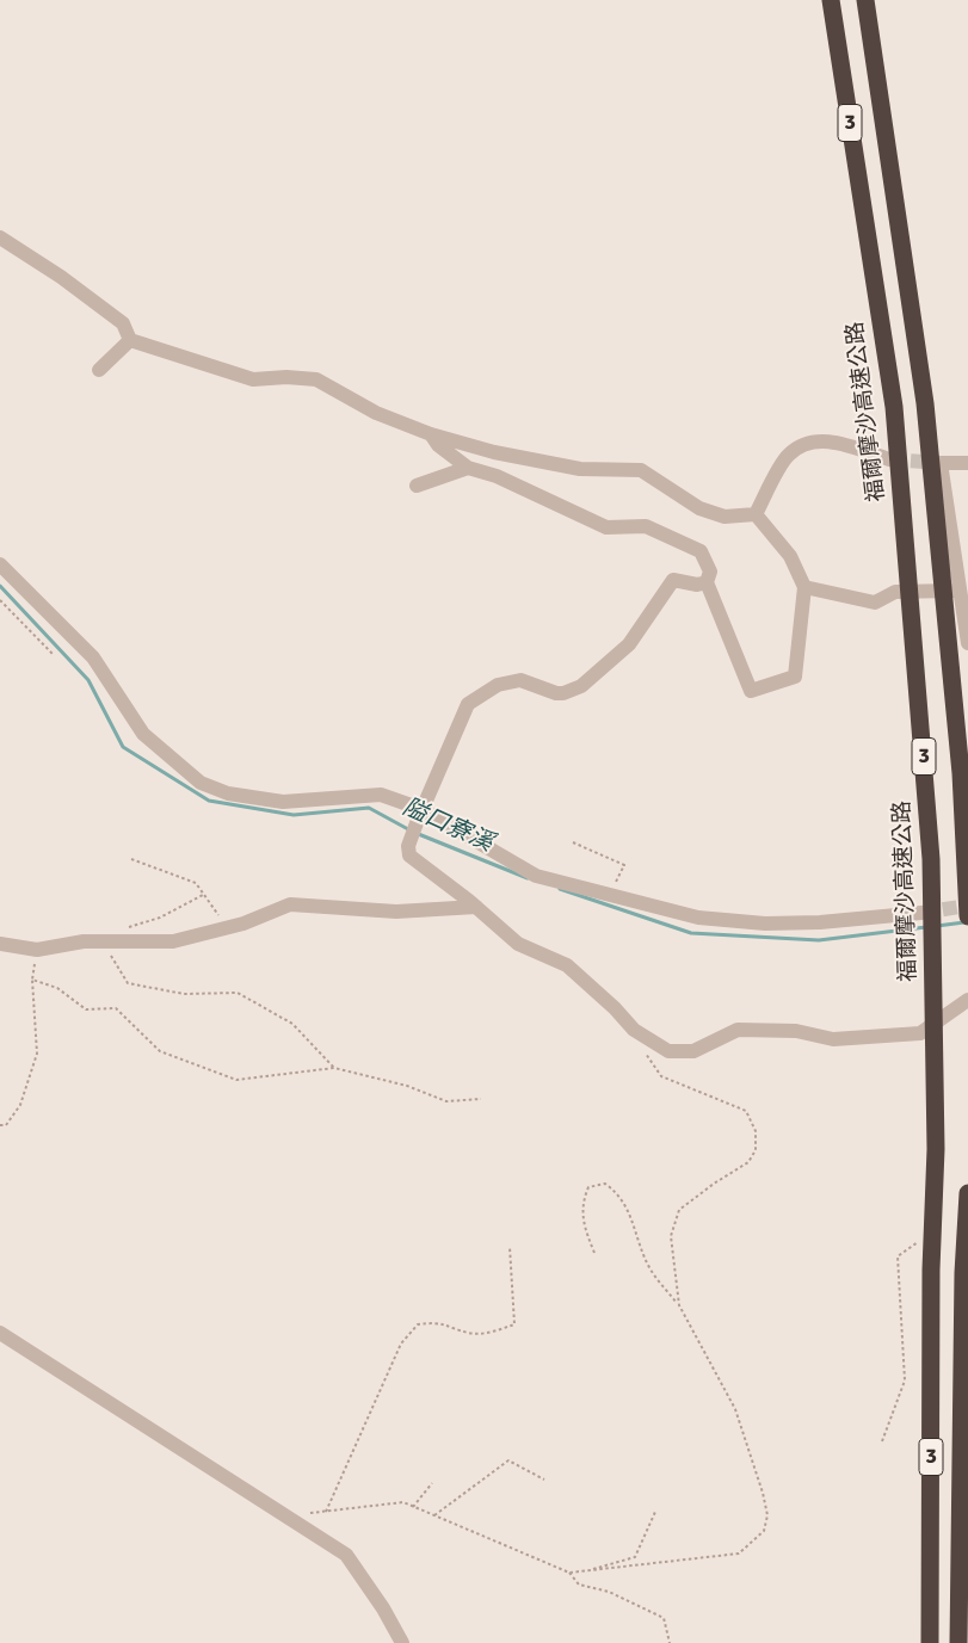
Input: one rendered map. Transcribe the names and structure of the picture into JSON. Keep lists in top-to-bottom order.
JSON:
{
  "streets": {
    "highway": ["3", "福爾摩沙高速公路"]
  },
  "water": ["隘口寮溪"]
}
